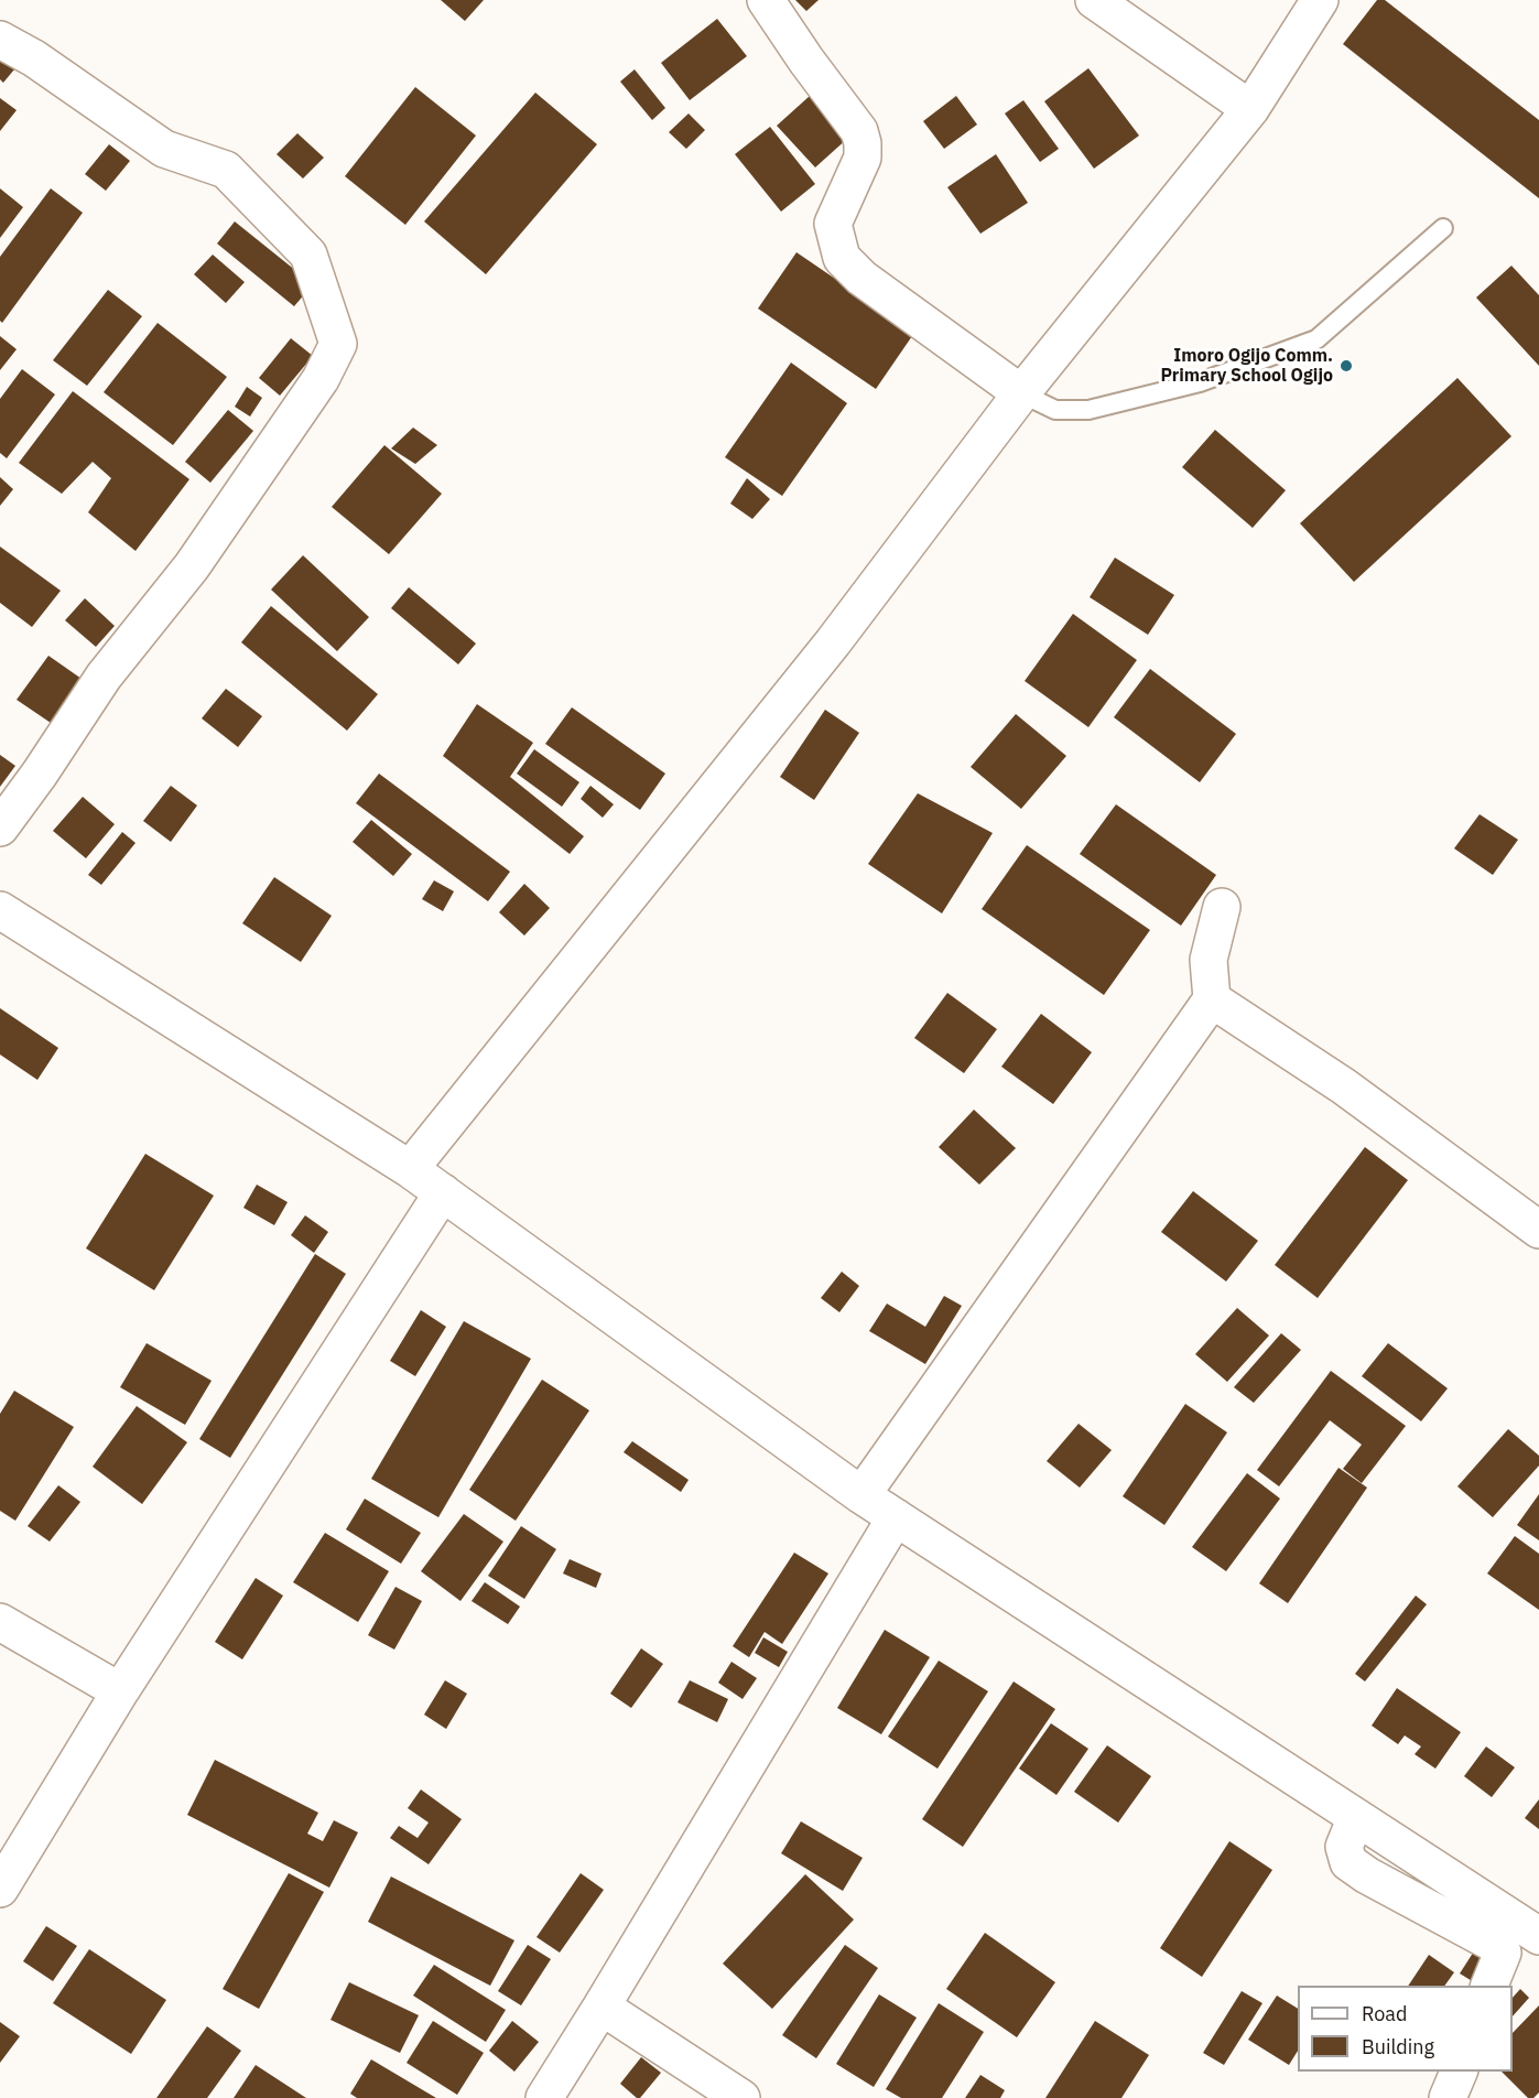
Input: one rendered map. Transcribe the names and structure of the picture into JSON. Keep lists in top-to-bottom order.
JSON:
{
  "places": ["Imoro Ogijo Comm. Primary School Ogijo"],
  "legend": ["Road", "Building"]
}
